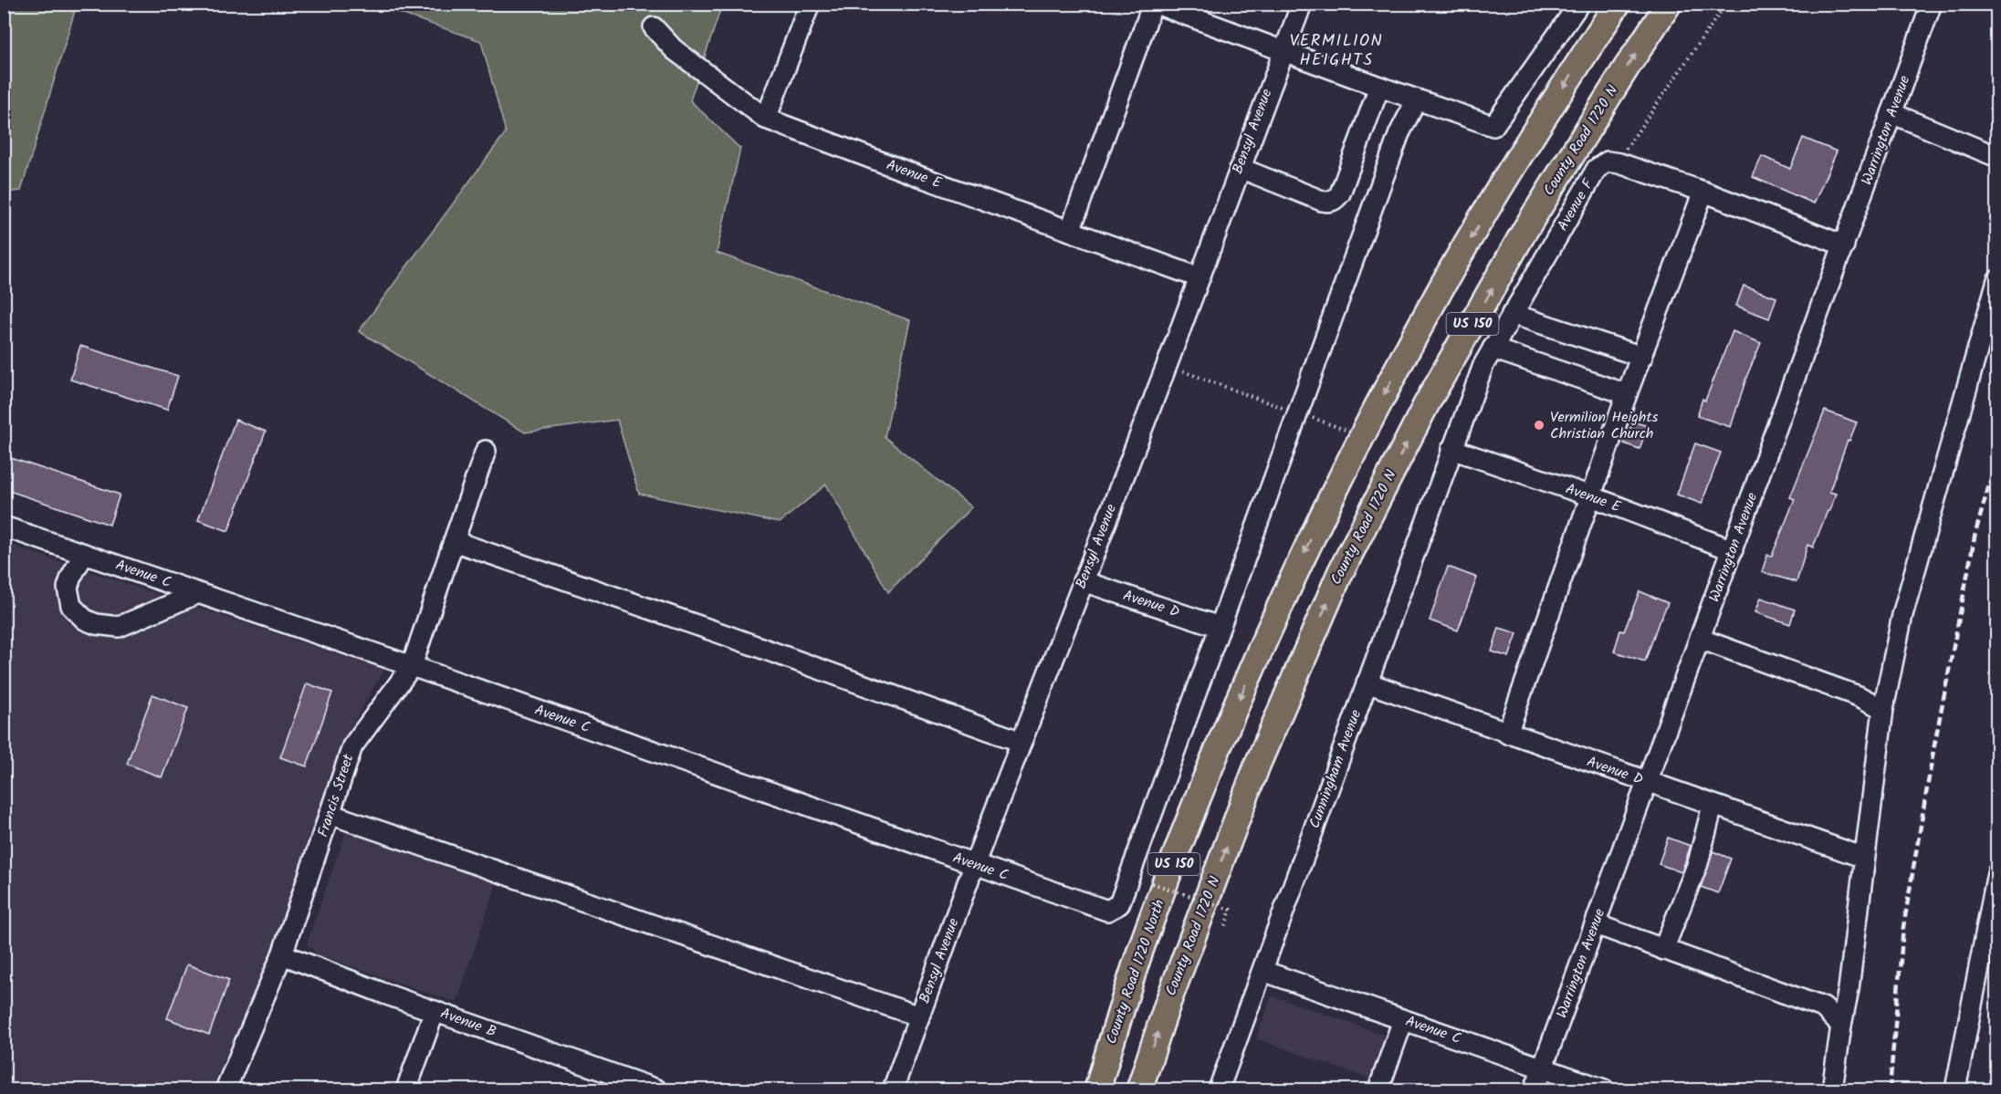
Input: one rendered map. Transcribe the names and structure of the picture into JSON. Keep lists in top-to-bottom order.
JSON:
{
  "streets": {
    "main road": ["County Road 1720 N", "US 150", "County Road 1720 North"],
    "street": [
      "Warrington Avenue",
      "Bensyl Avenue",
      "Avenue E",
      "Avenue F",
      "Avenue C",
      "Avenue D",
      "Cunningham Avenue",
      "Francis Street",
      "Avenue B"
    ]
  },
  "crossings": [
    ["Warrington Avenue", "Avenue E"],
    ["Warrington Avenue", "Avenue F"],
    ["Warrington Avenue", "Avenue C"],
    ["Warrington Avenue", "Avenue D"],
    ["Bensyl Avenue", "Avenue E"],
    ["Bensyl Avenue", "Avenue C"],
    ["Bensyl Avenue", "Avenue D"],
    ["Avenue E", "Avenue F"],
    ["Avenue E", "Cunningham Avenue"],
    ["Avenue F", "Cunningham Avenue"],
    ["Avenue C", "Avenue D"],
    ["Avenue C", "Cunningham Avenue"],
    ["Avenue C", "Francis Street"],
    ["Avenue D", "Cunningham Avenue"],
    ["Francis Street", "Avenue B"]
  ],
  "one_way": ["County Road 1720 N", "County Road 1720 North"],
  "districts": ["VERMILION HEIGHTS"],
  "places": ["Vermilion Heights Christian Church"]
}
